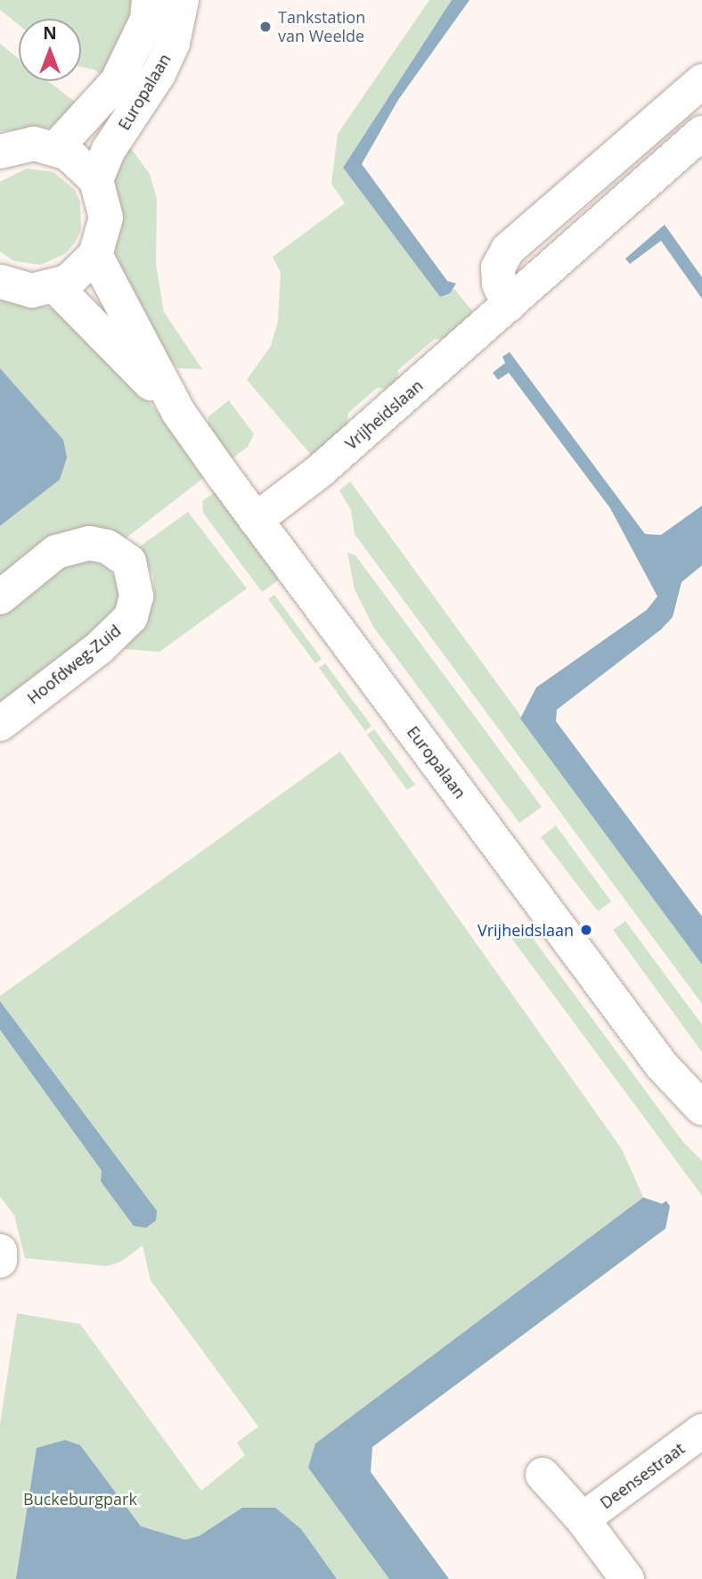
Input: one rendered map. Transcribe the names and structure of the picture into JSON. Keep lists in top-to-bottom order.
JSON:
{
  "streets": {
    "street": [
      "Europalaan",
      "Vrijheidslaan",
      "Hoofdweg-Zuid",
      "Deensestraat"
    ]
  },
  "crossings": [
    ["Europalaan", "Vrijheidslaan"]
  ],
  "parks": ["Buckeburgpark"],
  "places": ["Tankstation van Weelde", "Vrijheidslaan"],
  "north": "top"
}
